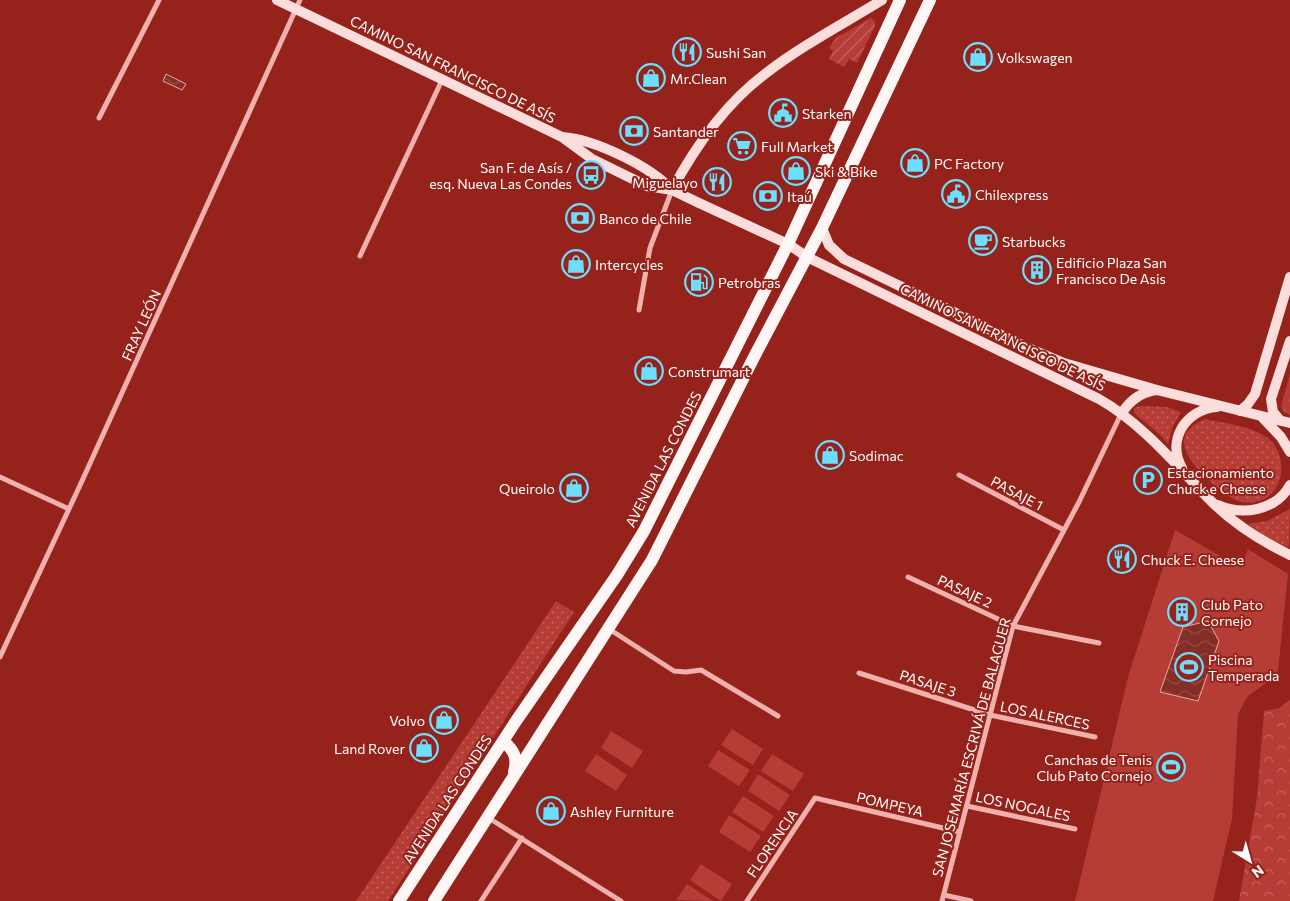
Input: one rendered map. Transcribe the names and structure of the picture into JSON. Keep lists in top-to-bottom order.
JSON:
{
  "streets": {
    "main road": ["CAMINO SAN FRANCISCO DE ASÍS", "AVENIDA LAS CONDES"],
    "street": [
      "FRAY LEÓN",
      "PASAJE 1",
      "PASAJE 2",
      "PASAJE 3",
      "LOS ALERCES",
      "SAN JOSEMARÍA ESCRIVÁ DE BALAGUER",
      "POMPEYA",
      "LOS NOGALES",
      "FLORENCIA"
    ]
  },
  "crossings": [
    ["CAMINO SAN FRANCISCO DE ASÍS", "FRAY LEÓN"],
    ["CAMINO SAN FRANCISCO DE ASÍS", "AVENIDA LAS CONDES"],
    ["CAMINO SAN FRANCISCO DE ASÍS", "SAN JOSEMARÍA ESCRIVÁ DE BALAGUER"],
    ["PASAJE 1", "SAN JOSEMARÍA ESCRIVÁ DE BALAGUER"],
    ["PASAJE 2", "SAN JOSEMARÍA ESCRIVÁ DE BALAGUER"],
    ["PASAJE 3", "LOS ALERCES"],
    ["PASAJE 3", "SAN JOSEMARÍA ESCRIVÁ DE BALAGUER"],
    ["LOS ALERCES", "SAN JOSEMARÍA ESCRIVÁ DE BALAGUER"],
    ["SAN JOSEMARÍA ESCRIVÁ DE BALAGUER", "POMPEYA"],
    ["SAN JOSEMARÍA ESCRIVÁ DE BALAGUER", "LOS NOGALES"],
    ["POMPEYA", "FLORENCIA"]
  ],
  "places": {
    "restaurant": ["Sushi San", "Miguelayo", "Chuck E. Cheese"],
    "shop": [
      "Volkswagen",
      "Mr.Clean",
      "PC Factory",
      "Ski & Bike",
      "Intercycles",
      "Construmart",
      "Sodimac",
      "Queirolo",
      "Volvo",
      "Land Rover",
      "Ashley Furniture"
    ],
    "public building": ["Starken", "Chilexpress"],
    "bank": ["Santander", "Itaú", "Banco de Chile"],
    "supermarket": ["Full Market"],
    "bus stop": ["San F. de Asís / esq. Nueva Las Condes"],
    "cafe": ["Starbucks"],
    "building": ["Edificio Plaza San Francisco De Asis", "Club Pato Cornejo"],
    "fuel station": ["Petrobras"],
    "parking": ["Estacionamiento Chuck e Cheese"],
    "sports": ["Piscina Temperada", "Canchas de Tenis Club Pato Cornejo"]
  },
  "north": "bottom right"
}
